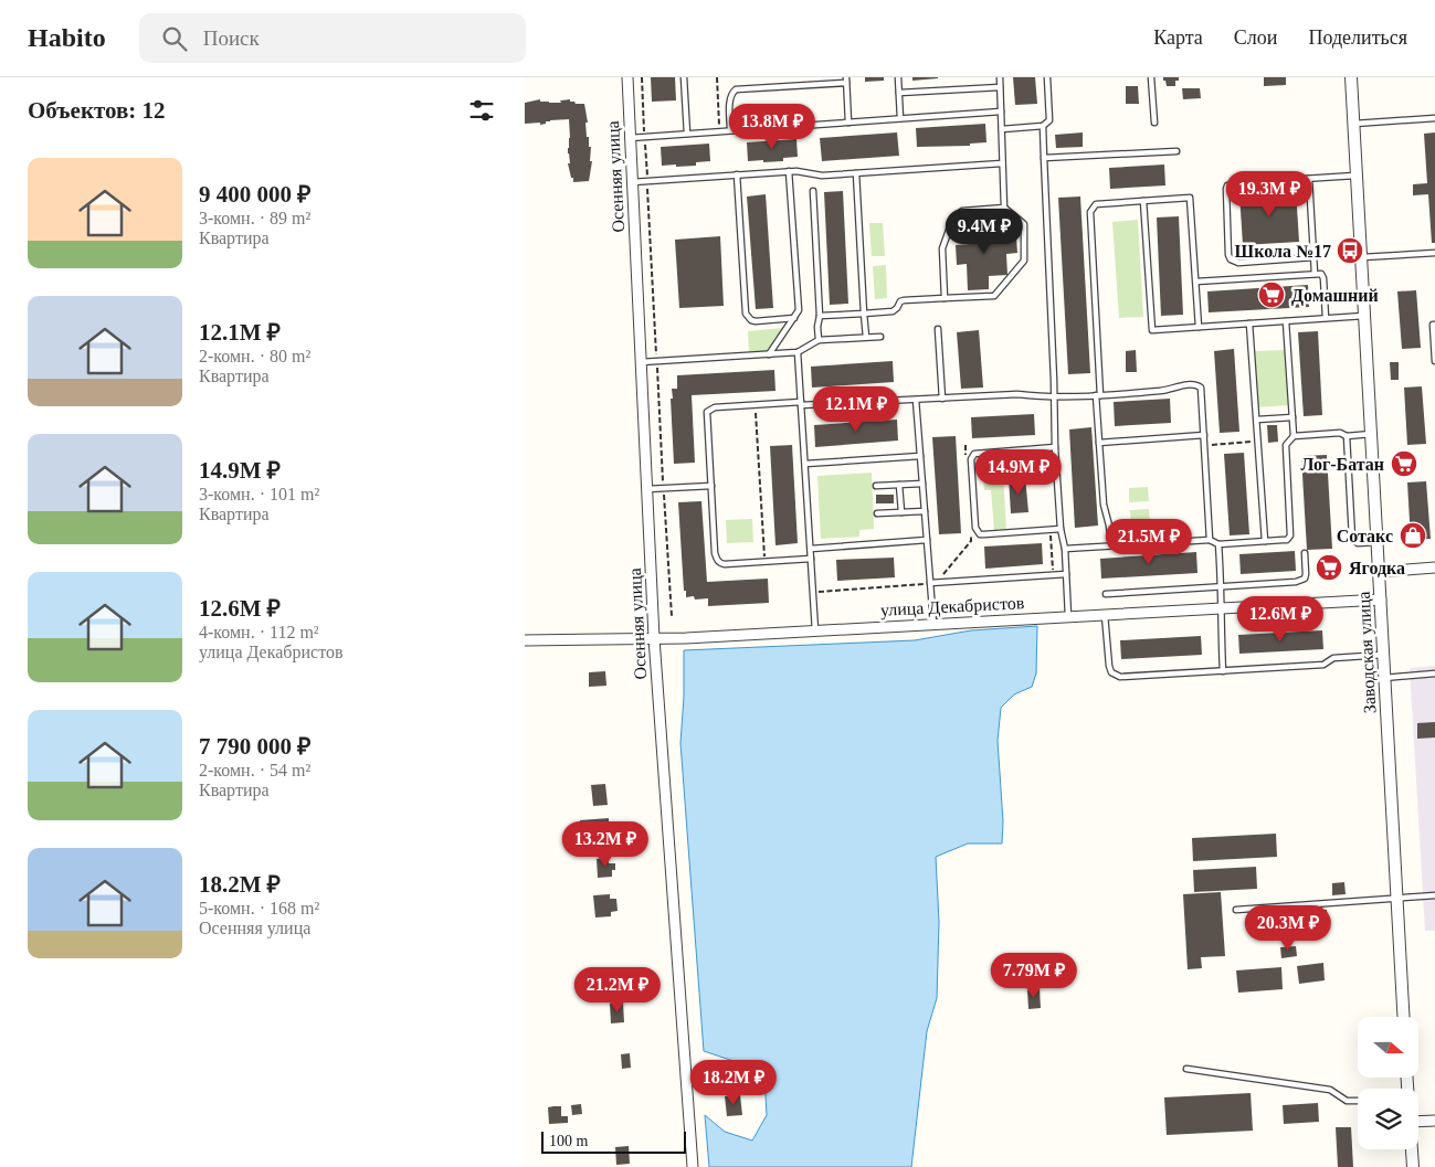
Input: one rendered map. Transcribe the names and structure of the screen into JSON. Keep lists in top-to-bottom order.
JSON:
{
  "streets": {
    "street": ["Осенняя улица", "улица Декабристов", "Заводская улица"]
  },
  "crossings": [
    ["Осенняя улица", "улица Декабристов"],
    ["улица Декабристов", "Заводская улица"]
  ],
  "places": {
    "bus stop": ["Школа №17"],
    "supermarket": ["Домашний", "Лог-Батан", "Ягодка"],
    "shop": ["Сотакс"]
  },
  "scale_bar": "100 m",
  "north": "right",
  "page": {
    "header": "Habito",
    "search": "Поиск",
    "nav": ["Карта", "Слои", "Поделиться"],
    "heading": "Объектов: 12",
    "price": [
      "13.8M ₽",
      "19.3M ₽",
      "9.4M ₽",
      "12.1M ₽",
      "14.9M ₽",
      "21.5M ₽",
      "12.6M ₽",
      "13.2M ₽",
      "20.3M ₽",
      "7.79M ₽",
      "21.2M ₽",
      "18.2M ₽"
    ],
    "list": [
      {
        "name": "9 400 000 ₽",
        "note": "3-комн. · 89 m² · Квартира"
      },
      {
        "name": "12.1M ₽",
        "note": "2-комн. · 80 m² · Квартира"
      },
      {
        "name": "14.9M ₽",
        "note": "3-комн. · 101 m² · Квартира"
      },
      {
        "name": "12.6M ₽",
        "note": "4-комн. · 112 m² · улица Декабристов"
      },
      {
        "name": "7 790 000 ₽",
        "note": "2-комн. · 54 m² · Квартира"
      },
      {
        "name": "18.2M ₽",
        "note": "5-комн. · 168 m² · Осенняя улица"
      }
    ],
    "scale": "100 m"
  }
}
